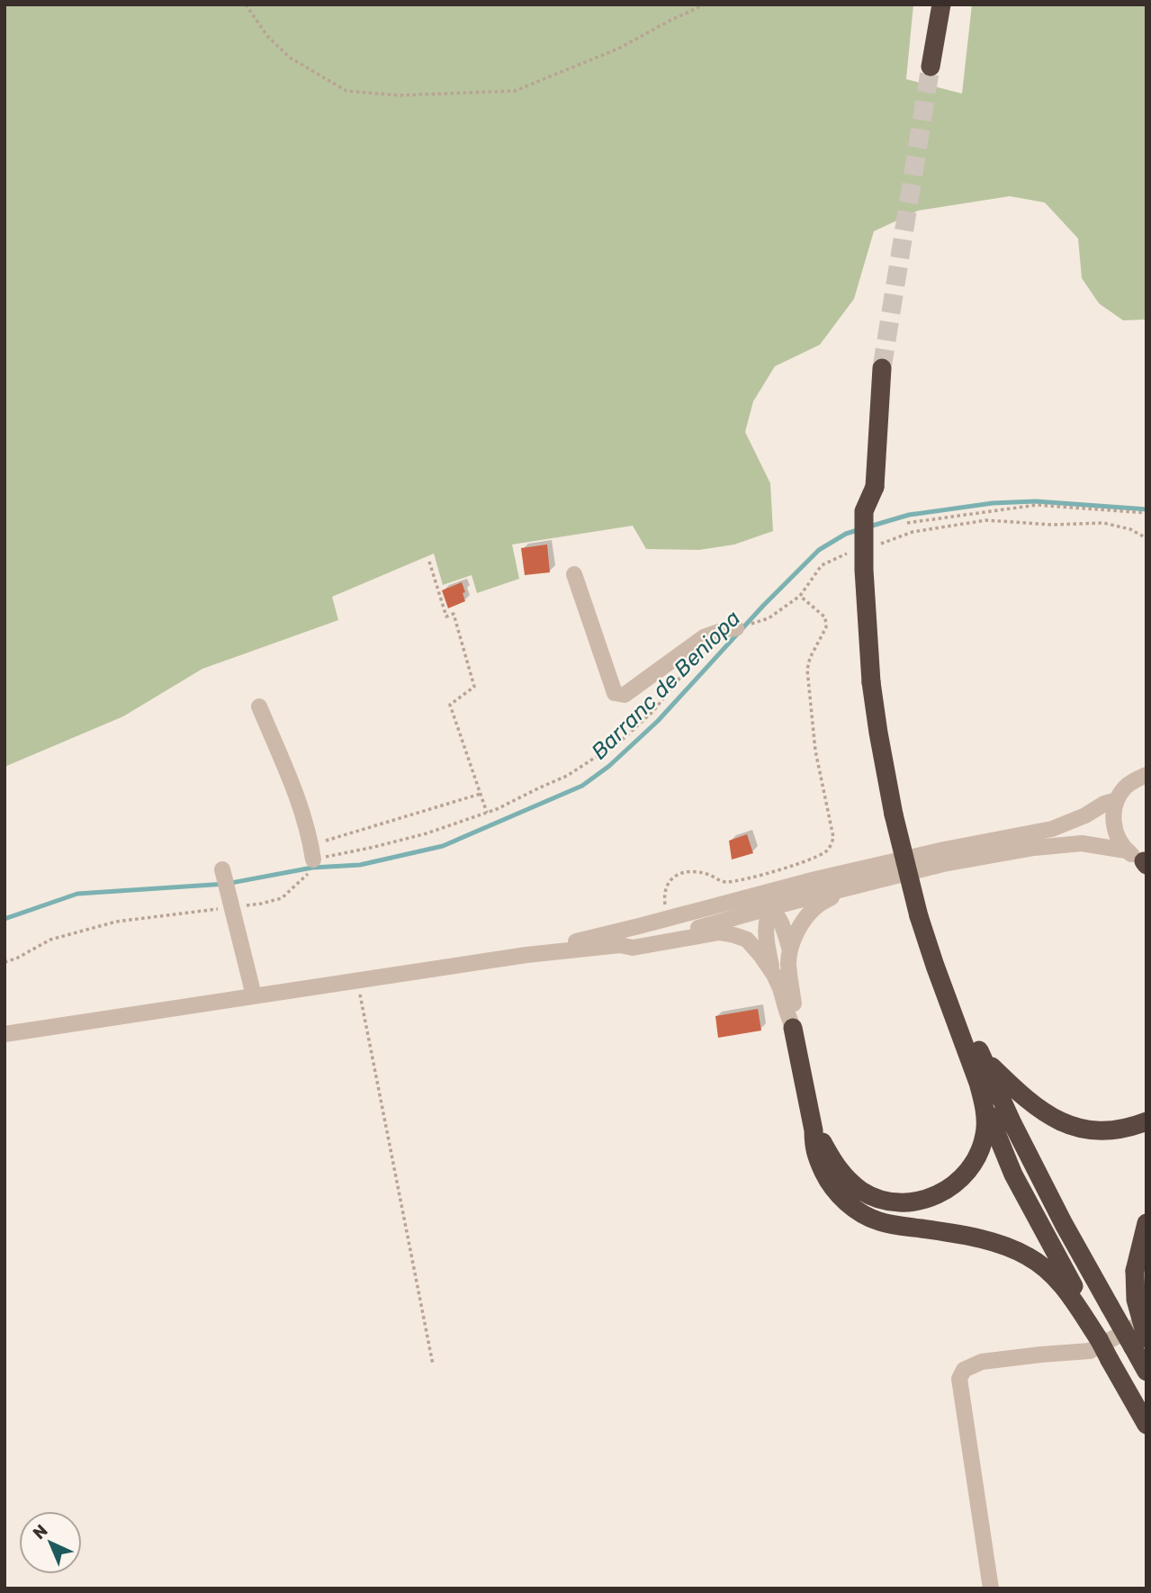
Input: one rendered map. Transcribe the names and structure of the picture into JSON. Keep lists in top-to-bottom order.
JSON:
{
  "water": ["Barranc de Beniopa"],
  "north": "top left"
}
